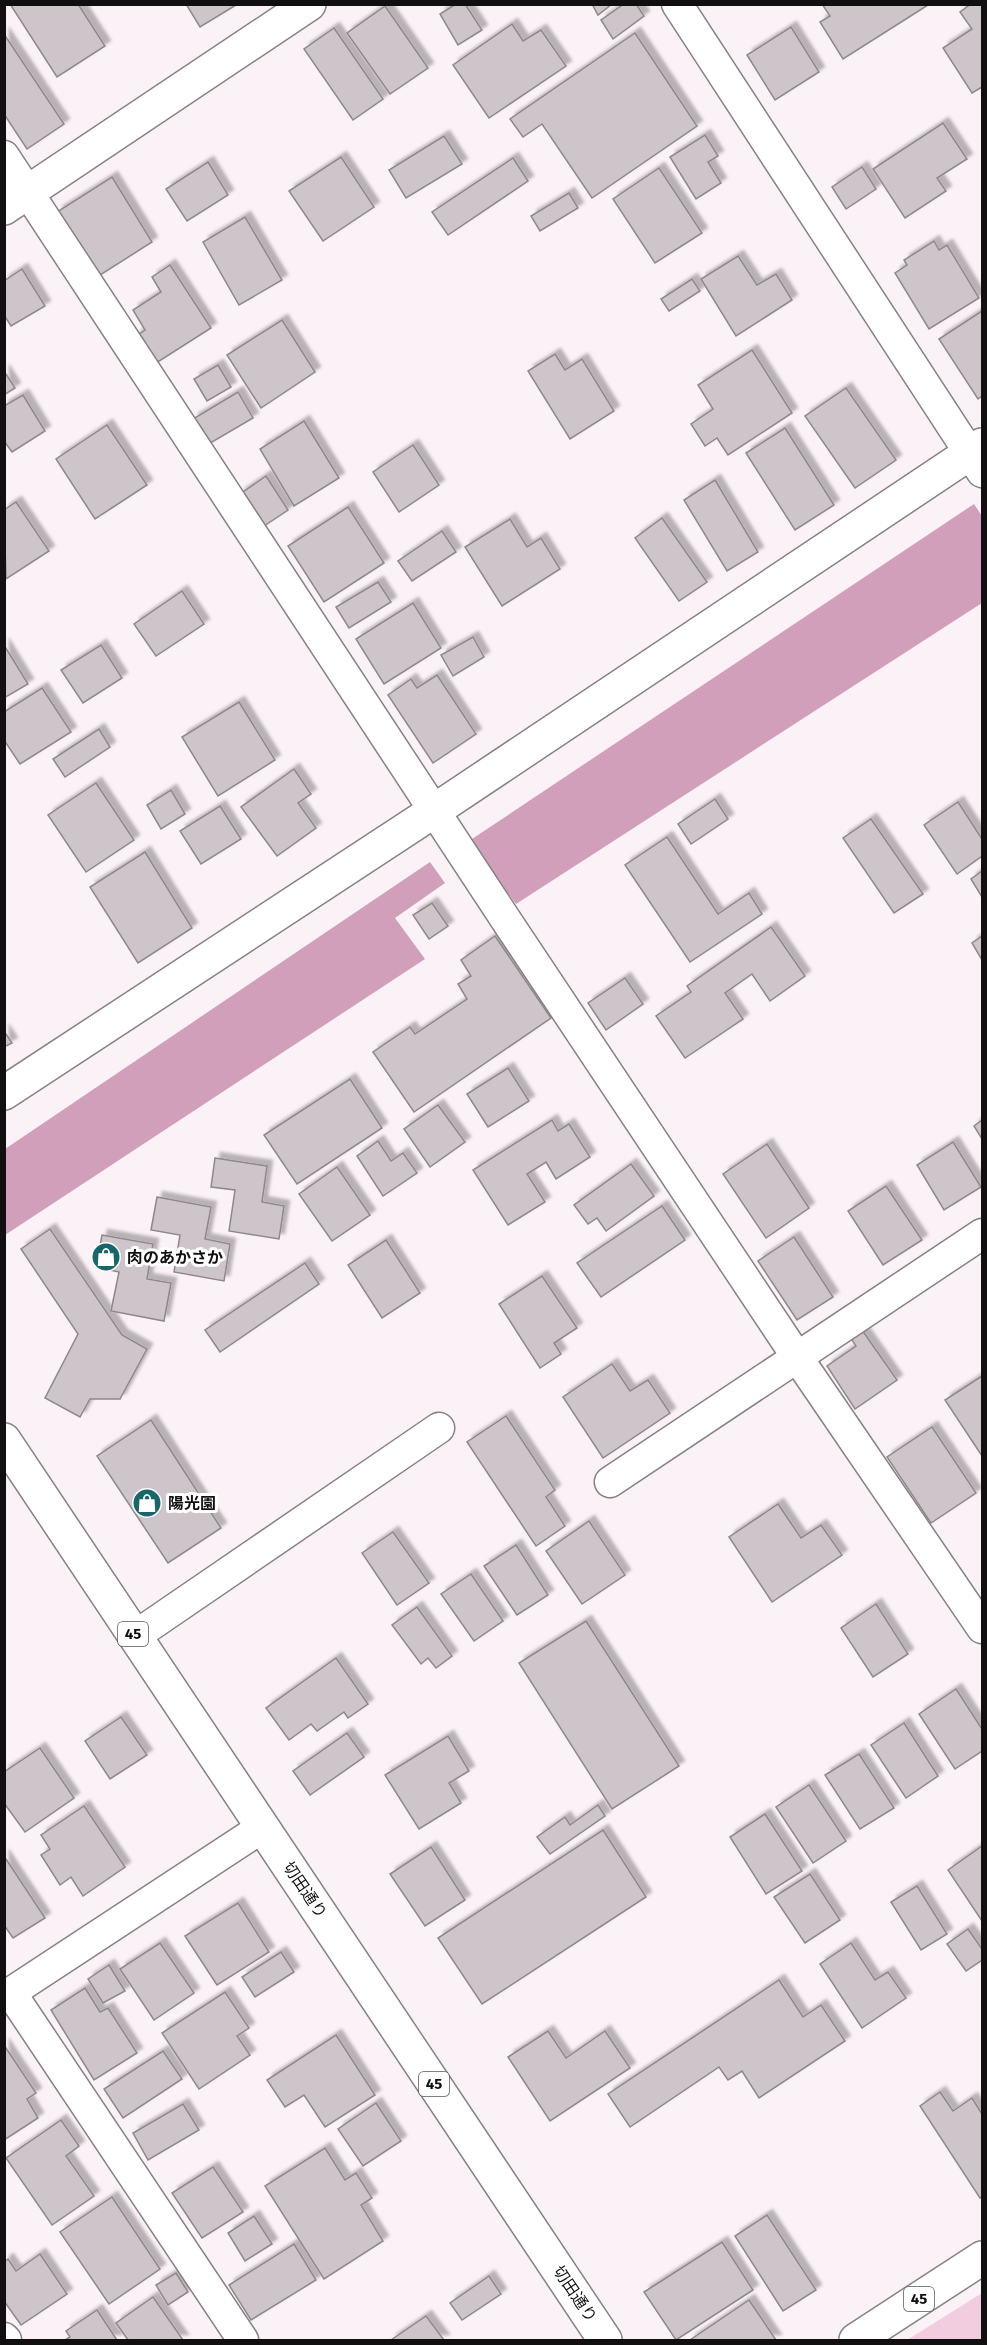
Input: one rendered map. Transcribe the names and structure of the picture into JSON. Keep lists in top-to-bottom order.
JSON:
{
  "streets": {
    "street": ["45", "切田通り"]
  },
  "places": {
    "shop": ["肉のあかさか", "陽光園"]
  }
}
